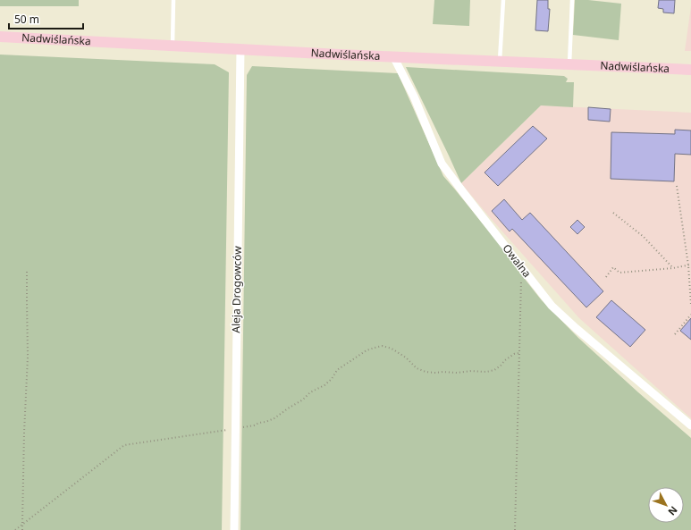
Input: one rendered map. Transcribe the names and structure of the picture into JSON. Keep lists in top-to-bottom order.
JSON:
{
  "streets": {
    "main road": ["Nadwiślańska"],
    "street": ["Owalna", "Aleja Drogowców"]
  },
  "crossings": [
    ["Nadwiślańska", "Owalna"],
    ["Nadwiślańska", "Aleja Drogowców"]
  ],
  "scale_bar": "50 m",
  "north": "bottom right"
}
